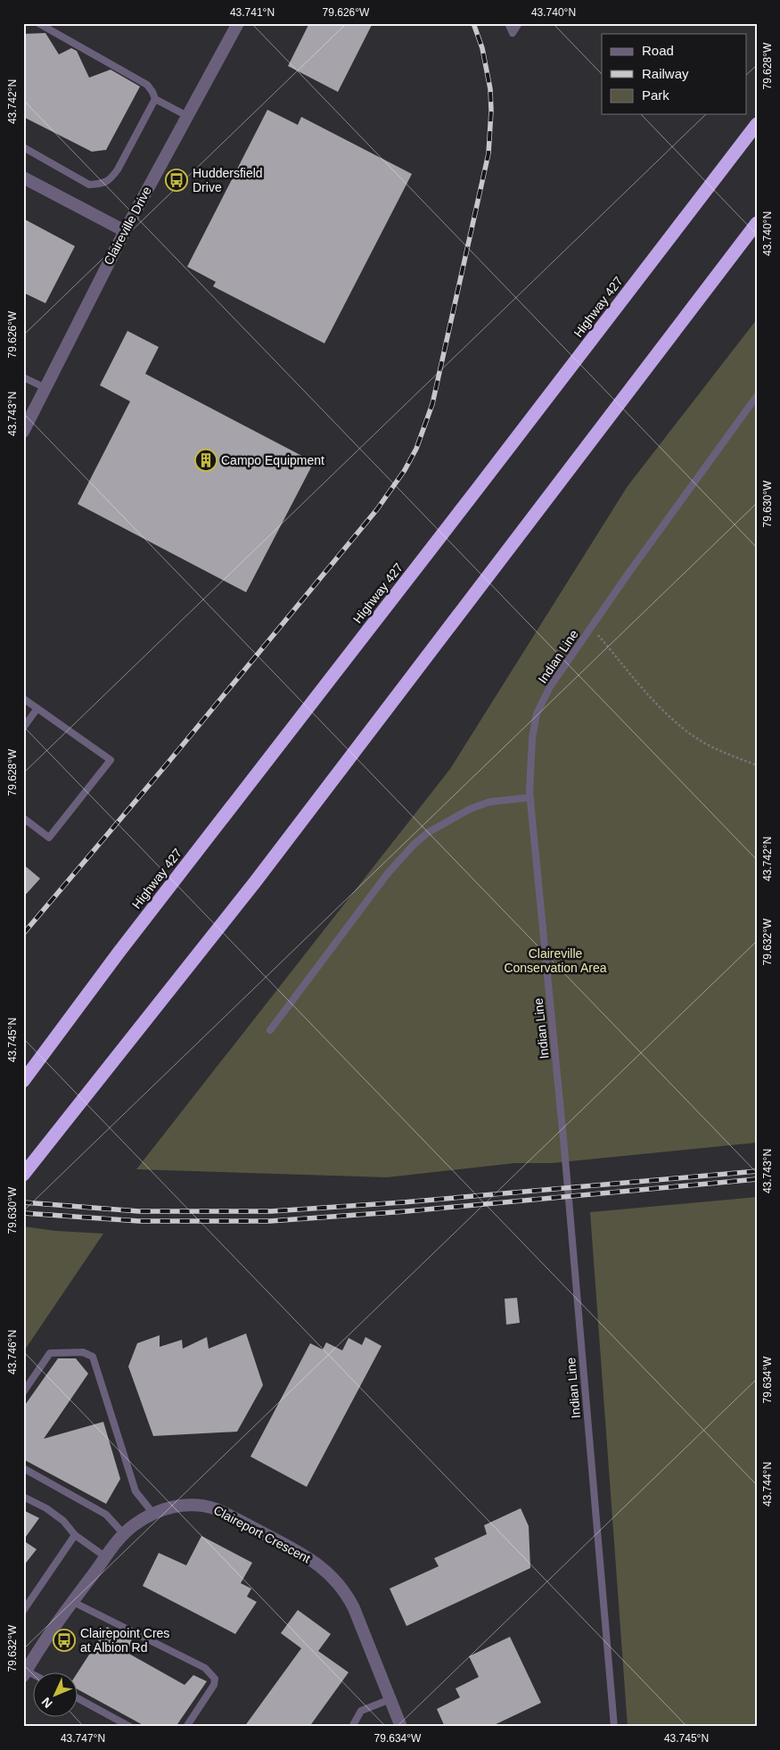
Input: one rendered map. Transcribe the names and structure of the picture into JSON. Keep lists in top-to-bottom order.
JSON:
{
  "streets": {
    "highway": ["Highway 427"],
    "street": ["Claireville Drive", "Claireport Crescent"],
    "lane": ["Indian Line"]
  },
  "parks": ["Claireville Conservation Area"],
  "places": {
    "bus stop": ["Huddersfield Drive", "Clairepoint Cres at Albion Rd"],
    "building": ["Campo Equipment"]
  },
  "legend": ["Road", "Railway", "Park"],
  "north": "bottom left",
  "coordinates": [
    "43.741°N",
    "79.626°W",
    "43.740°N",
    "79.628°W",
    "43.742°N",
    "43.743°N",
    "79.630°W",
    "79.632°W",
    "43.745°N",
    "43.746°N",
    "79.634°W",
    "43.744°N",
    "43.747°N"
  ]
}
